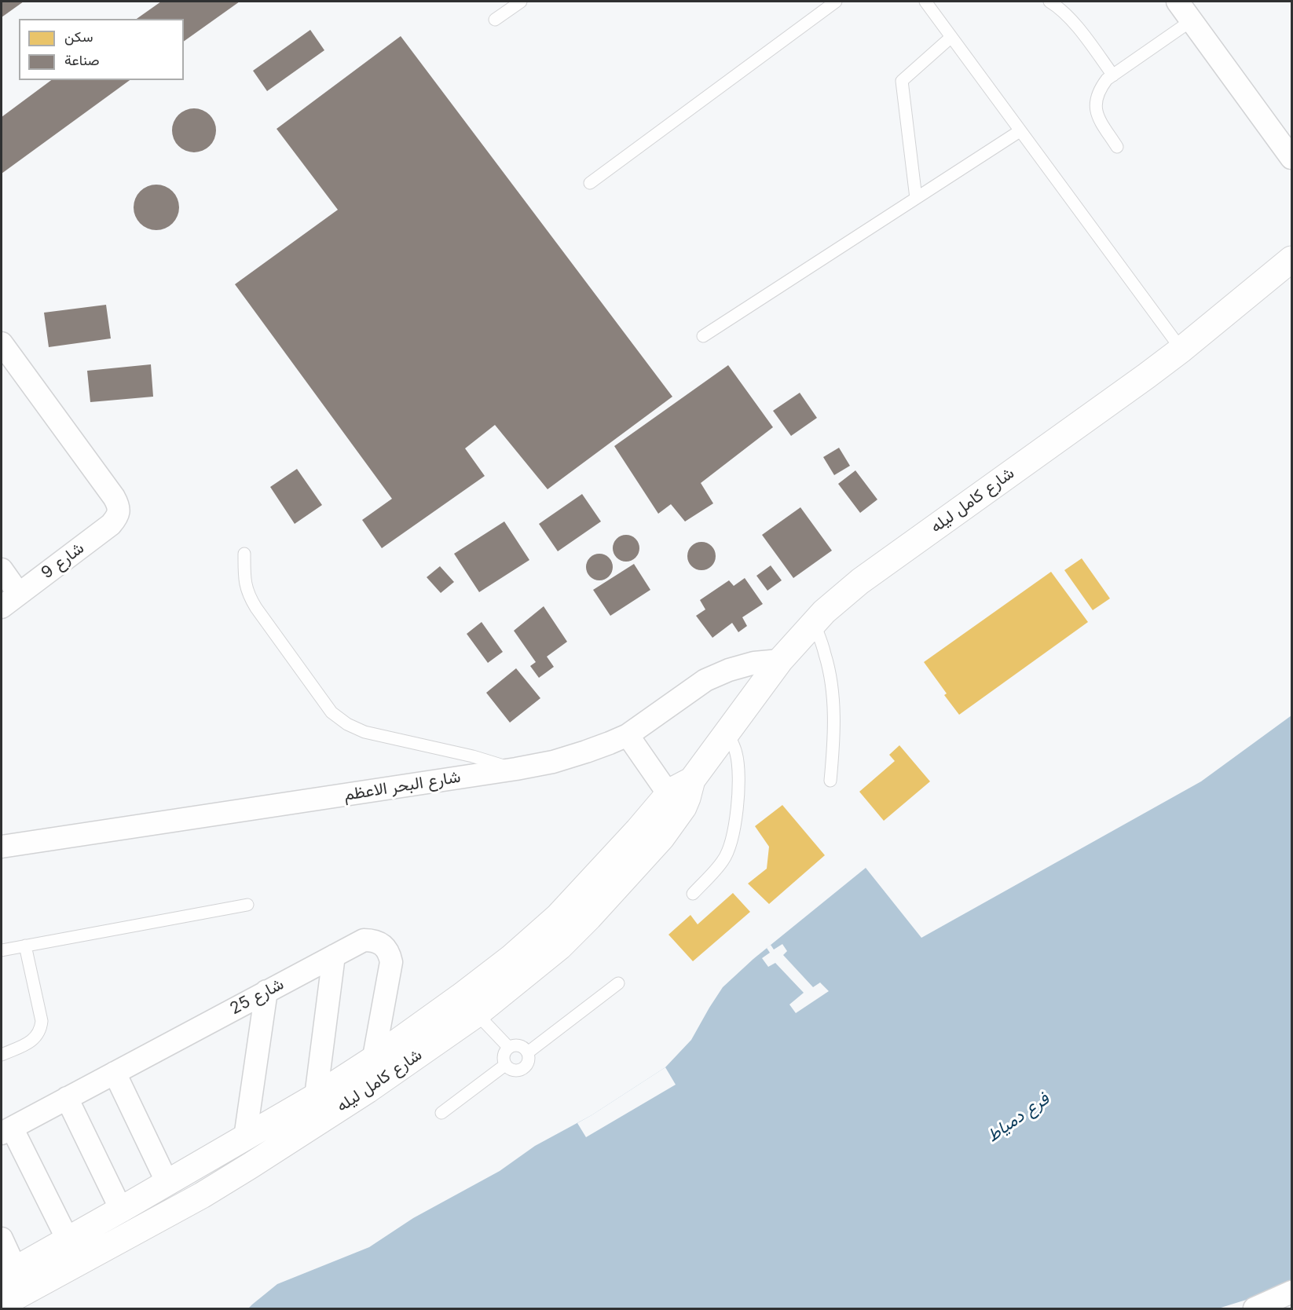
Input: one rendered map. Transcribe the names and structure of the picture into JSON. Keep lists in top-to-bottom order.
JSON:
{
  "streets": {
    "street": [
      "شارع كامل ليله",
      "شارع 9",
      "شارع البحر الاعظم",
      "شارع 25"
    ]
  },
  "crossings": [
    ["شارع كامل ليله", "شارع البحر الاعظم"],
    ["شارع كامل ليله", "شارع 25"]
  ],
  "water": ["فرع دمياط"],
  "legend": ["سكن", "صناعة"]
}
